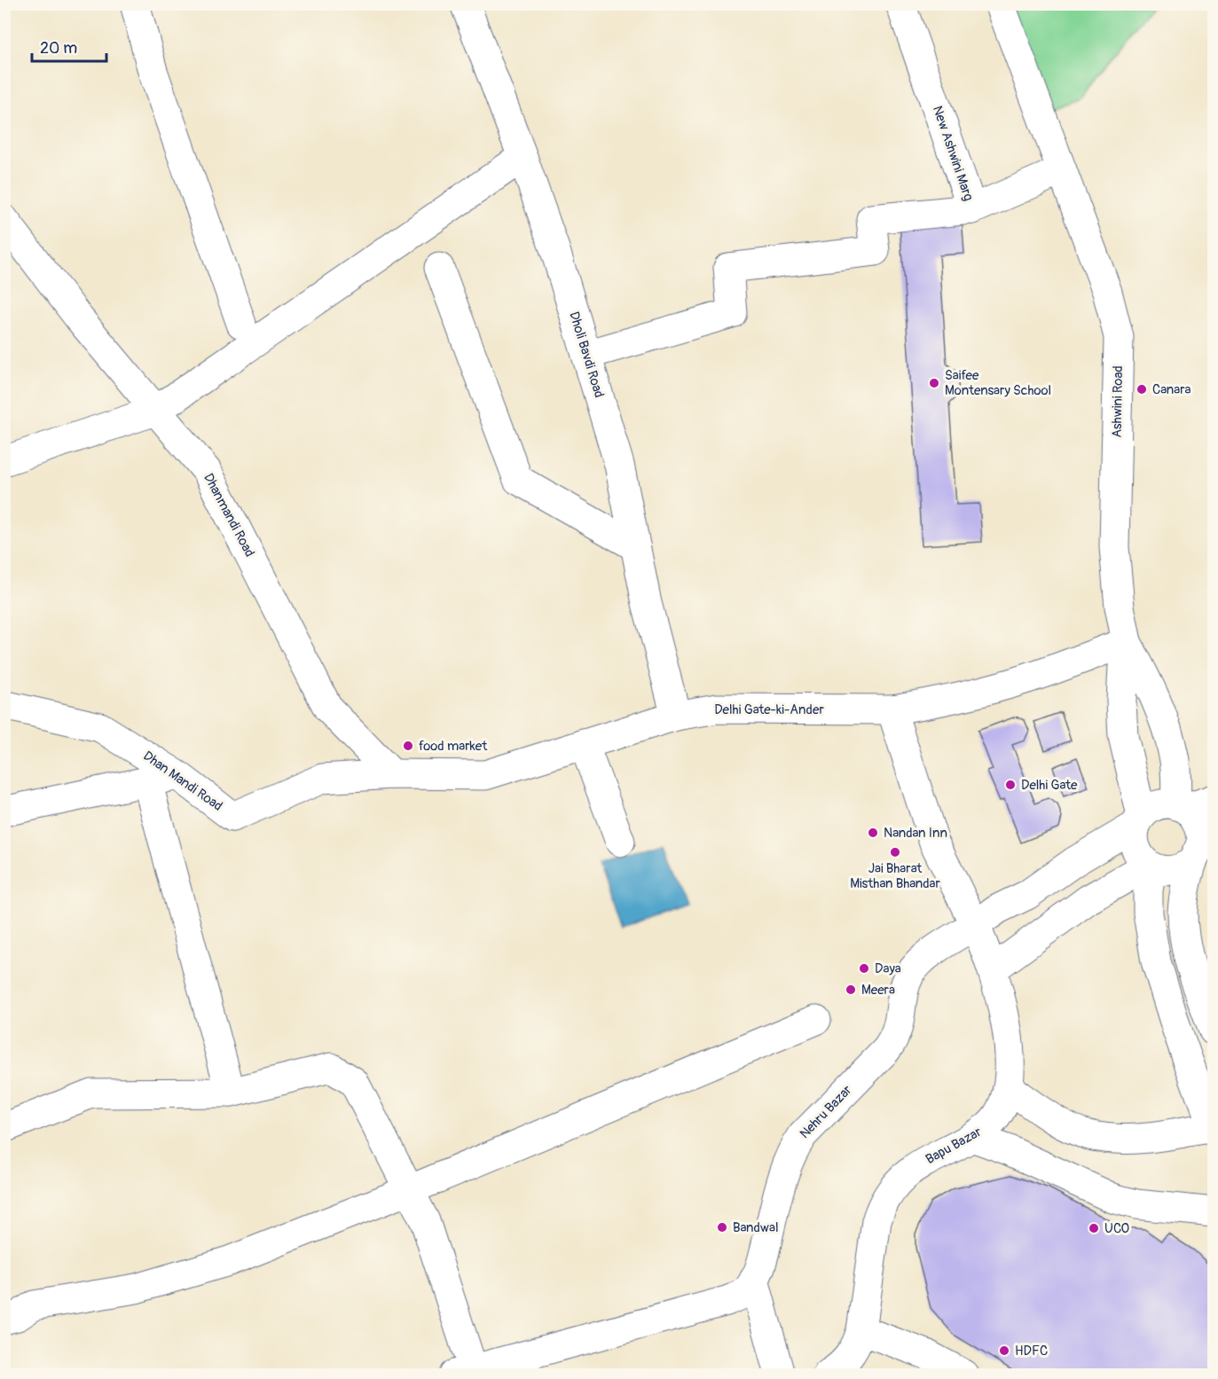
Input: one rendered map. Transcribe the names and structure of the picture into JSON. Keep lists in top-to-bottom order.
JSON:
{
  "streets": {
    "main road": [
      "New Ashwini Marg",
      "Dholi Bavdi Road",
      "Ashwini Road",
      "Dhanmandi Road",
      "Delhi Gate-ki-Ander",
      "Dhan Mandi Road",
      "Nehru Bazar",
      "Bapu Bazar"
    ]
  },
  "crossings": [
    ["New Ashwini Marg", "Ashwini Road"],
    ["Dholi Bavdi Road", "Delhi Gate-ki-Ander"],
    ["Ashwini Road", "Delhi Gate-ki-Ander"],
    ["Dhanmandi Road", "Delhi Gate-ki-Ander"],
    ["Dhanmandi Road", "Dhan Mandi Road"],
    ["Delhi Gate-ki-Ander", "Dhan Mandi Road"],
    ["Nehru Bazar", "Bapu Bazar"]
  ],
  "places": [
    "Saifee Montensary School",
    "Canara",
    "food market",
    "Delhi Gate",
    "Nandan Inn",
    "Jai Bharat Misthan Bhandar",
    "Daya",
    "Meera",
    "Bandwal",
    "UCO",
    "HDFC"
  ],
  "scale_bar": "20 m"
}
